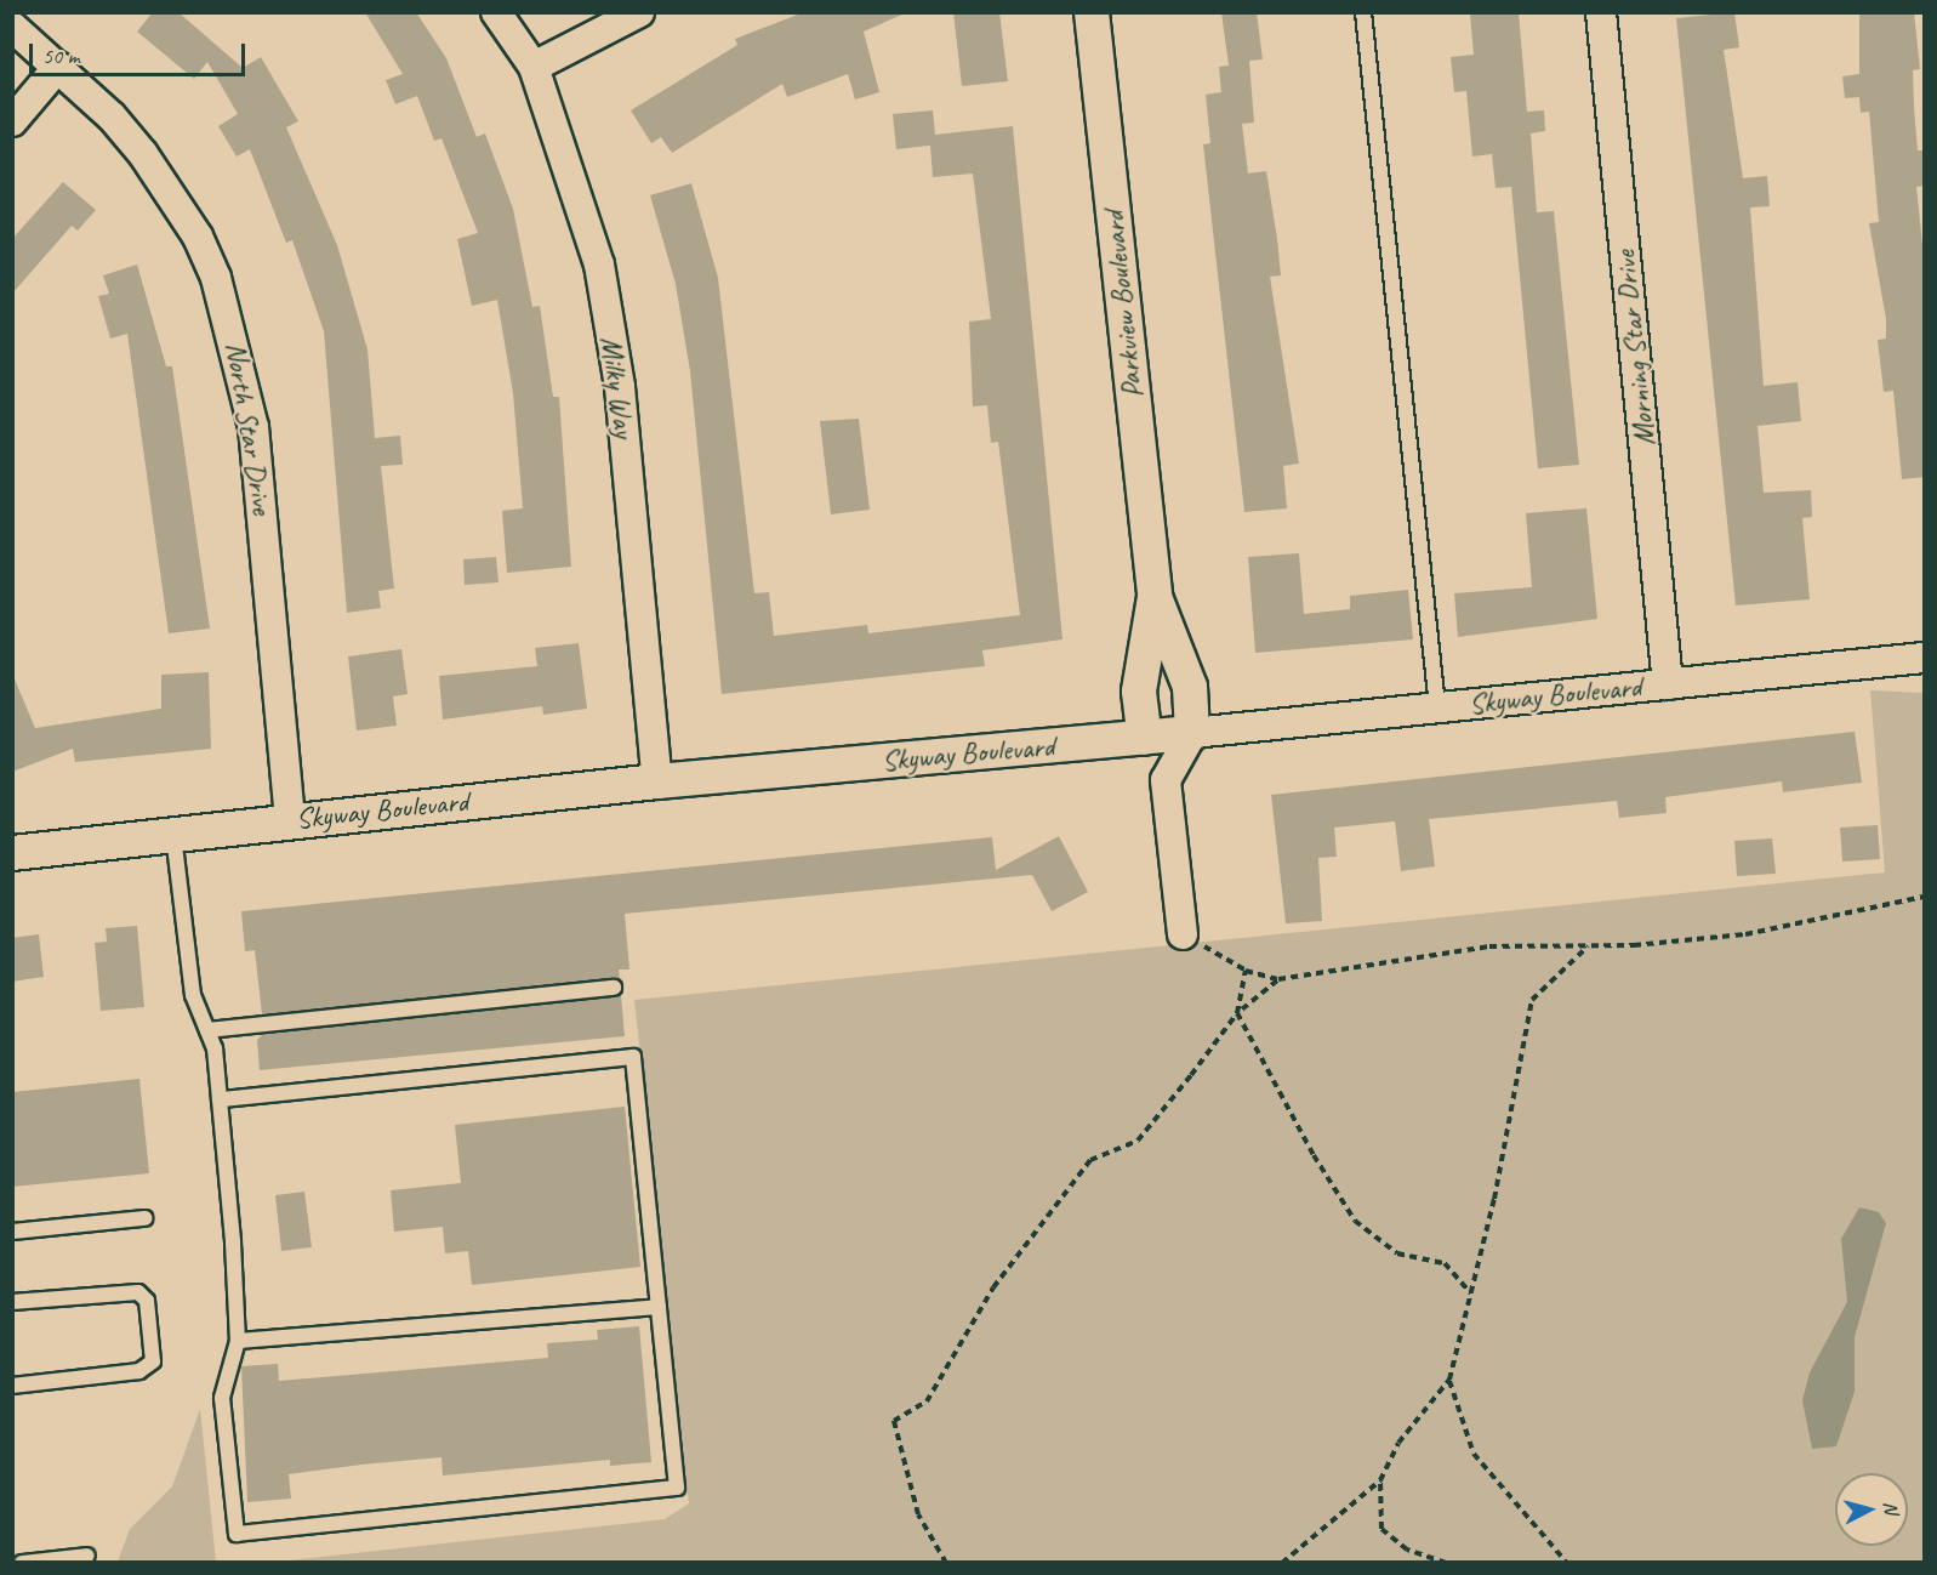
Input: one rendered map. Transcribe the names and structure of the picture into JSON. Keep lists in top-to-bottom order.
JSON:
{
  "streets": {
    "street": [
      "Parkview Boulevard",
      "Morning Star Drive",
      "Milky Way",
      "North Star Drive",
      "Skyway Boulevard"
    ]
  },
  "crossings": [
    ["Parkview Boulevard", "Skyway Boulevard"],
    ["Morning Star Drive", "Skyway Boulevard"],
    ["Milky Way", "Skyway Boulevard"],
    ["North Star Drive", "Skyway Boulevard"]
  ],
  "scale_bar": "50 m",
  "north": "right"
}
